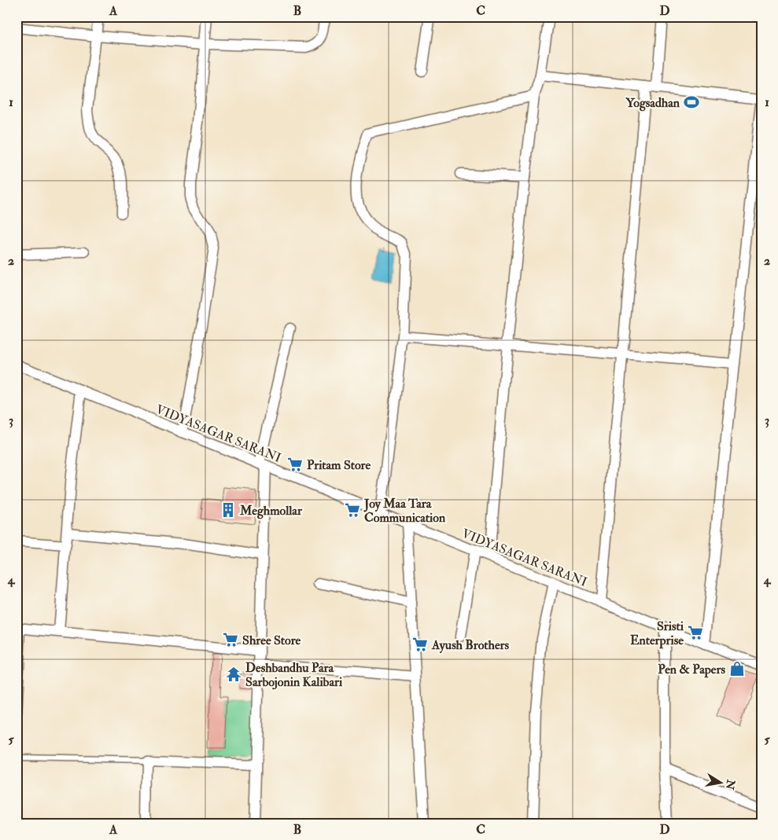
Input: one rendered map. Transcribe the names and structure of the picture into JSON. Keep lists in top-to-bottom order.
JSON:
{
  "streets": {
    "street": ["VIDYASAGAR SARANI"]
  },
  "places": {
    "sports": ["Yogsadhan"],
    "supermarket": [
      "Pritam Store",
      "Joy Maa Tara Communication",
      "Sristi Enterprise",
      "Shree Store",
      "Ayush Brothers"
    ],
    "building": ["Meghmollar"],
    "shop": ["Pen & Papers"],
    "temple": ["Deshbandhu Para Sarbojonin Kalibari"]
  },
  "north": "right",
  "grid": {
    "columns": [
      "A",
      "B",
      "C",
      "D"
    ],
    "rows": [
      "1",
      "2",
      "3",
      "4",
      "5"
    ]
  }
}
